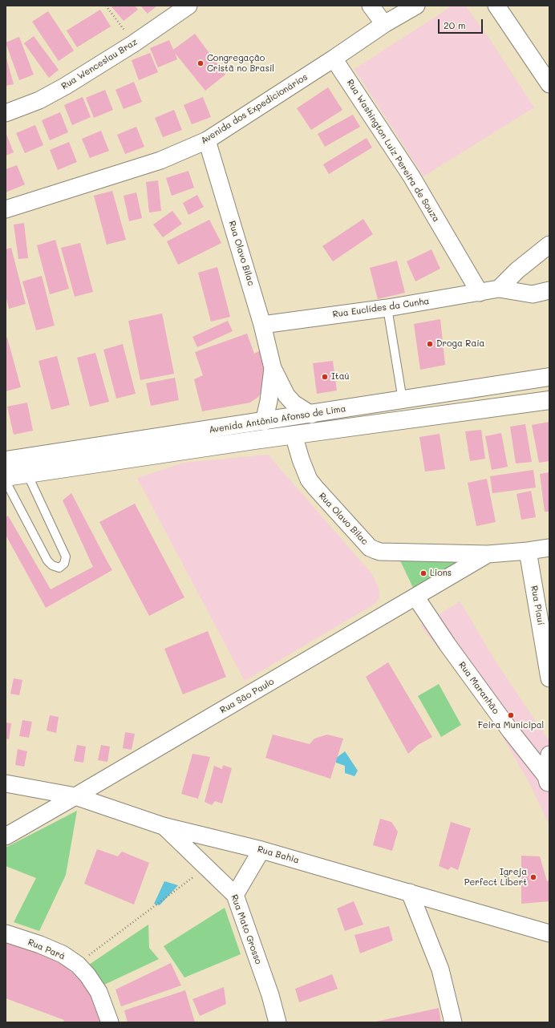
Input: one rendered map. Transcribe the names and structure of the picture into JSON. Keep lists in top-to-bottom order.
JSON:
{
  "streets": {
    "main road": ["Avenida Antônio Afonso de Lima"],
    "street": [
      "Rua Wenceslau Braz",
      "Avenida dos Expedicionários",
      "Rua Washington Luiz Pereira de Souza",
      "Rua Olavo Bilac",
      "Rua Euclídes da Cunha",
      "Rua Piauí",
      "Rua Maranhão",
      "Rua São Paulo",
      "Rua Bahia",
      "Rua Mato Grosso",
      "Rua Pará"
    ]
  },
  "crossings": [
    ["Avenida dos Expedicionários", "Rua Washington Luiz Pereira de Souza"],
    ["Avenida dos Expedicionários", "Rua Olavo Bilac"],
    ["Rua Washington Luiz Pereira de Souza", "Rua Euclídes da Cunha"],
    ["Rua Olavo Bilac", "Rua Euclídes da Cunha"],
    ["Rua Olavo Bilac", "Avenida Antônio Afonso de Lima"],
    ["Rua Olavo Bilac", "Rua Piauí"],
    ["Rua Olavo Bilac", "Rua São Paulo"],
    ["Rua Maranhão", "Rua São Paulo"],
    ["Rua São Paulo", "Rua Bahia"],
    ["Rua Bahia", "Rua Mato Grosso"]
  ],
  "places": [
    "Congregação Cristã no Brasil",
    "Droga Raia",
    "Itaú",
    "Lions",
    "Feira Municipal",
    "Igreja Perfect Libert"
  ],
  "scale_bar": "20 m"
}
